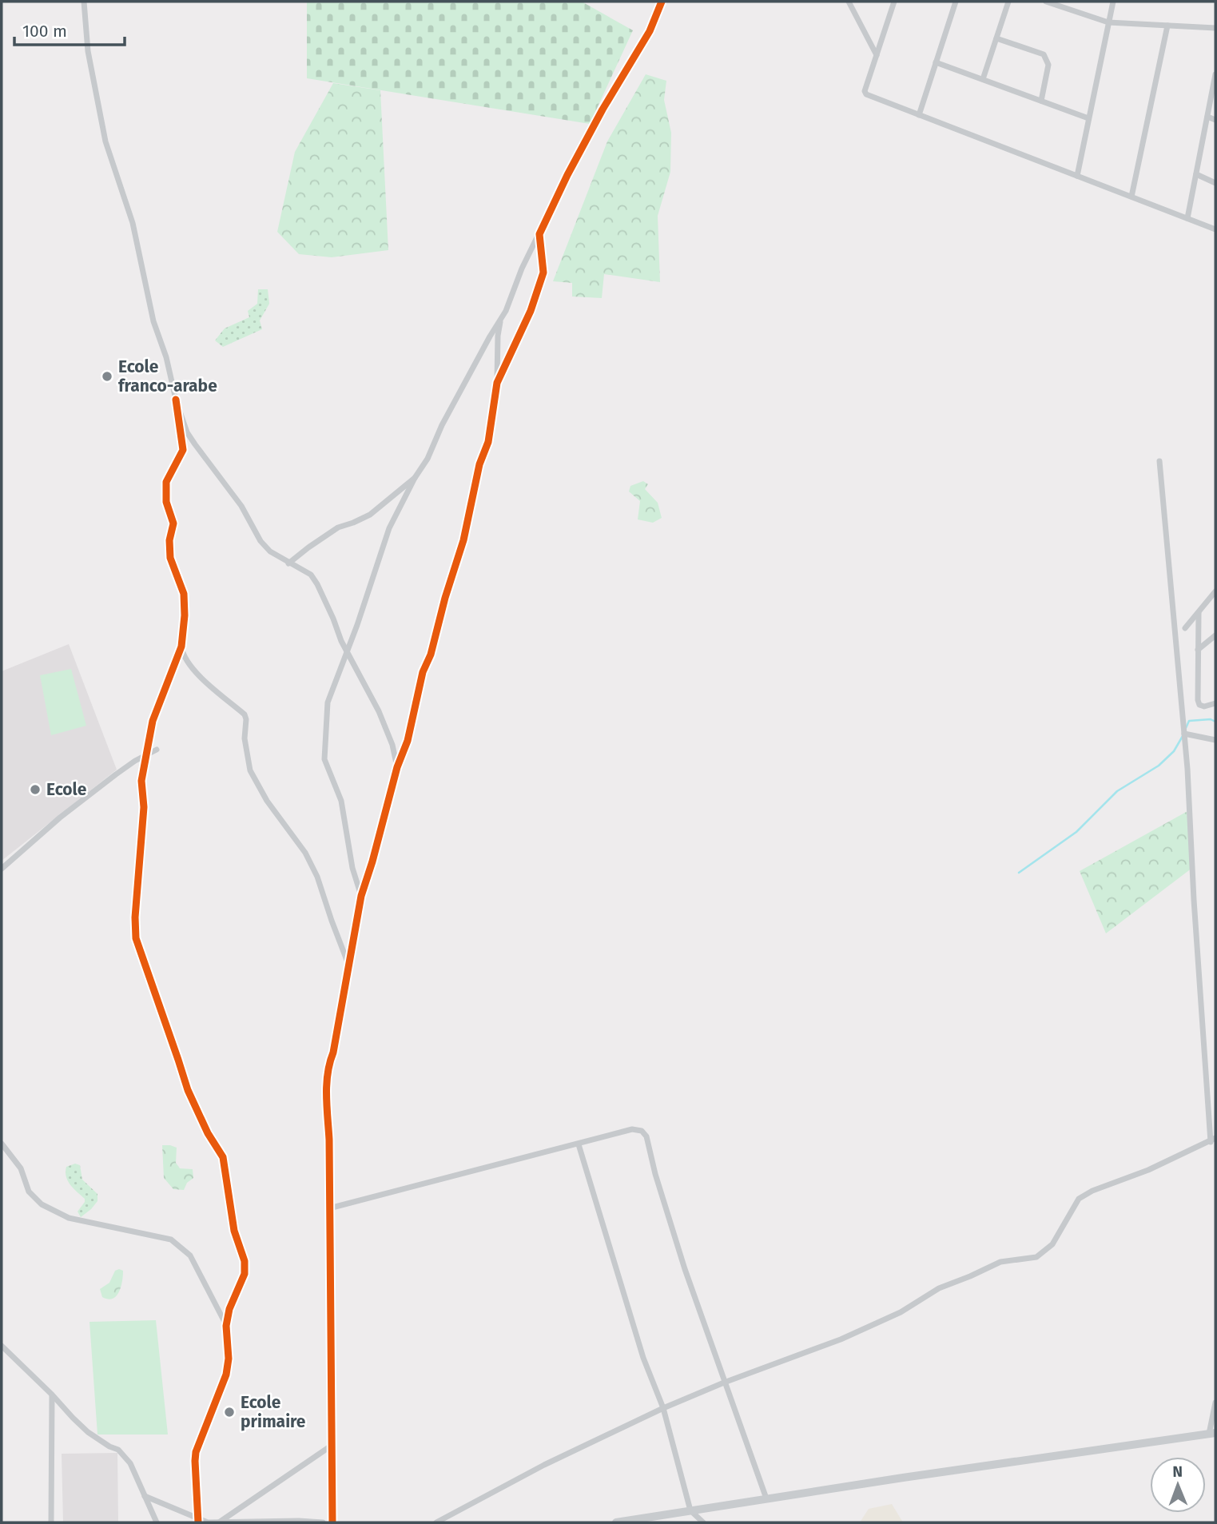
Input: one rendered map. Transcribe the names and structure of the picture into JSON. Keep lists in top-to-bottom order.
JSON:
{
  "places": ["Ecole franco-arabe", "Ecole", "Ecole primaire"],
  "scale_bar": "100 m",
  "north": "top"
}
